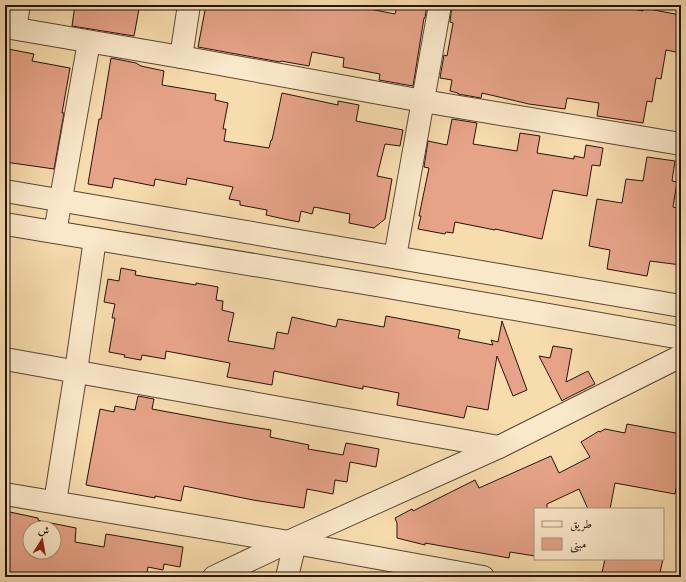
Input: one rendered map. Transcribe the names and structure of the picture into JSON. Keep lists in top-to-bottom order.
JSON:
{
  "legend": ["طريق", "مبنى"],
  "north": "top"
}
